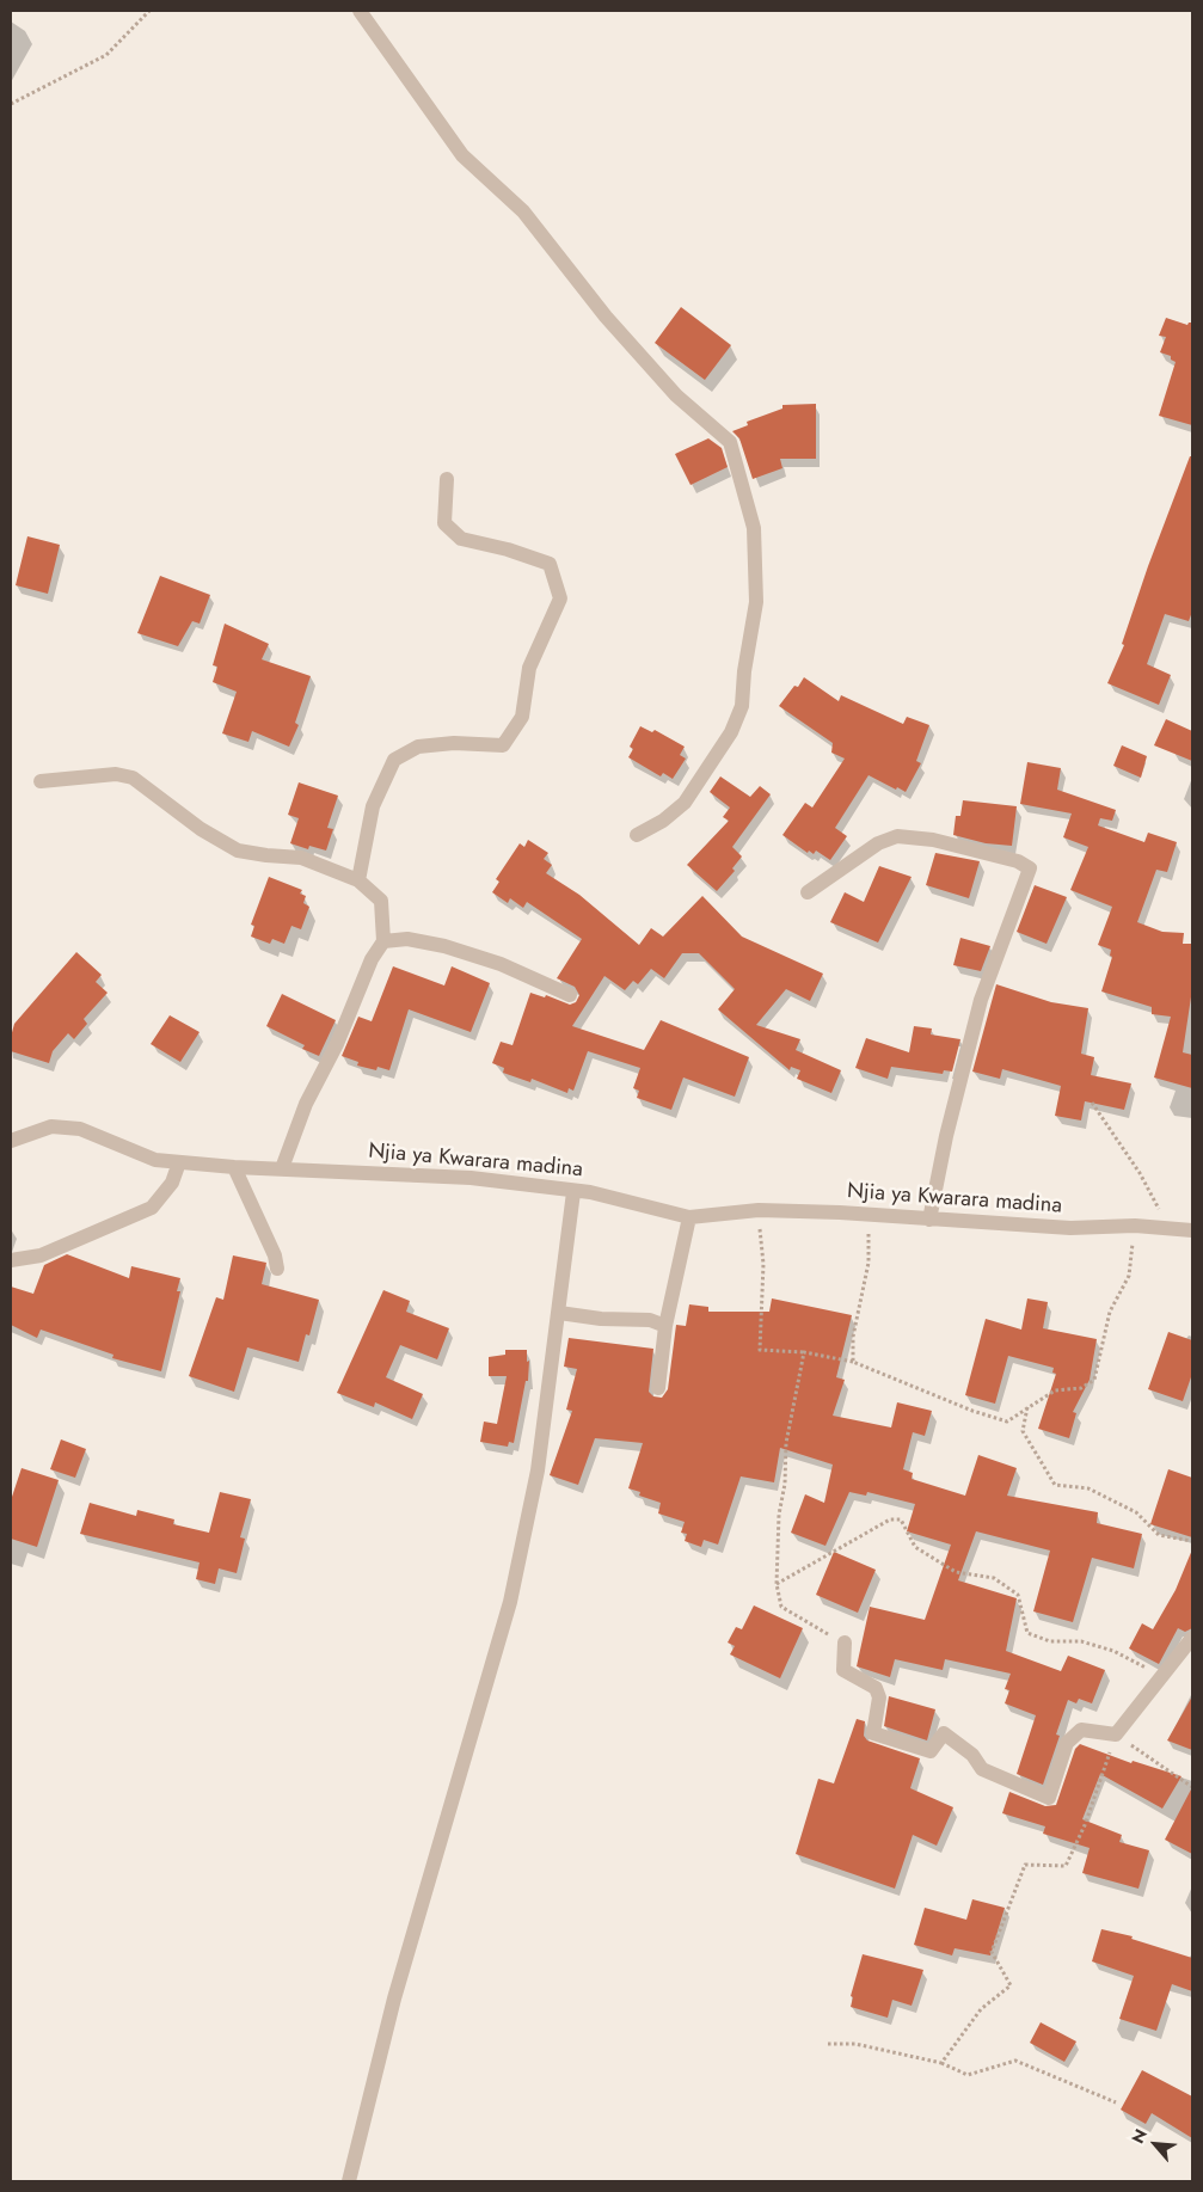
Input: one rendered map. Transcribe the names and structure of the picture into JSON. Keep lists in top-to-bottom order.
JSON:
{
  "streets": {
    "street": ["Njia ya Kwarara madina"]
  },
  "north": "top left"
}
